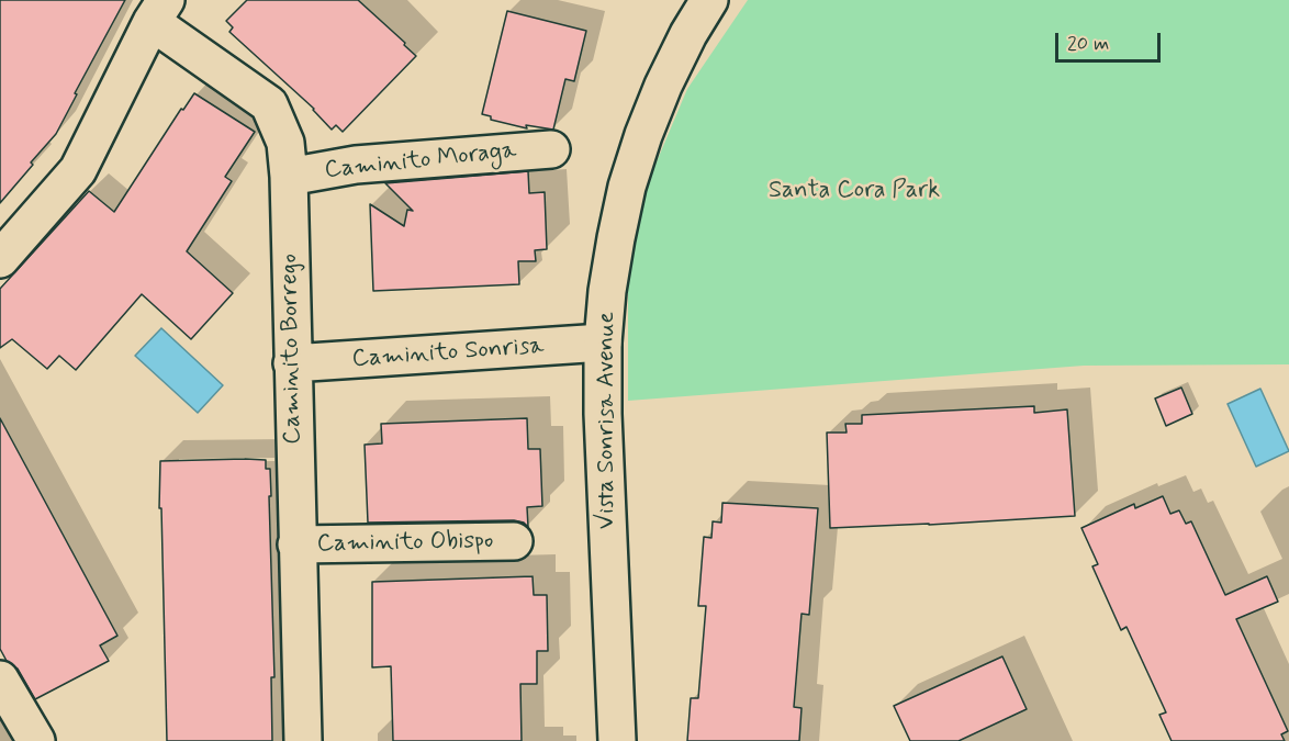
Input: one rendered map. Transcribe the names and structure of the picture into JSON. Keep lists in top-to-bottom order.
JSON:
{
  "streets": {
    "street": [
      "Caminito Moraga",
      "Caminito Borrego",
      "Caminito Sonrisa",
      "Vista Sonrisa Avenue",
      "Caminito Obispo"
    ]
  },
  "crossings": [
    ["Caminito Moraga", "Caminito Borrego"],
    ["Caminito Borrego", "Caminito Sonrisa"],
    ["Caminito Borrego", "Caminito Obispo"],
    ["Caminito Sonrisa", "Vista Sonrisa Avenue"]
  ],
  "parks": ["Santa Cora Park"],
  "scale_bar": "20 m"
}
